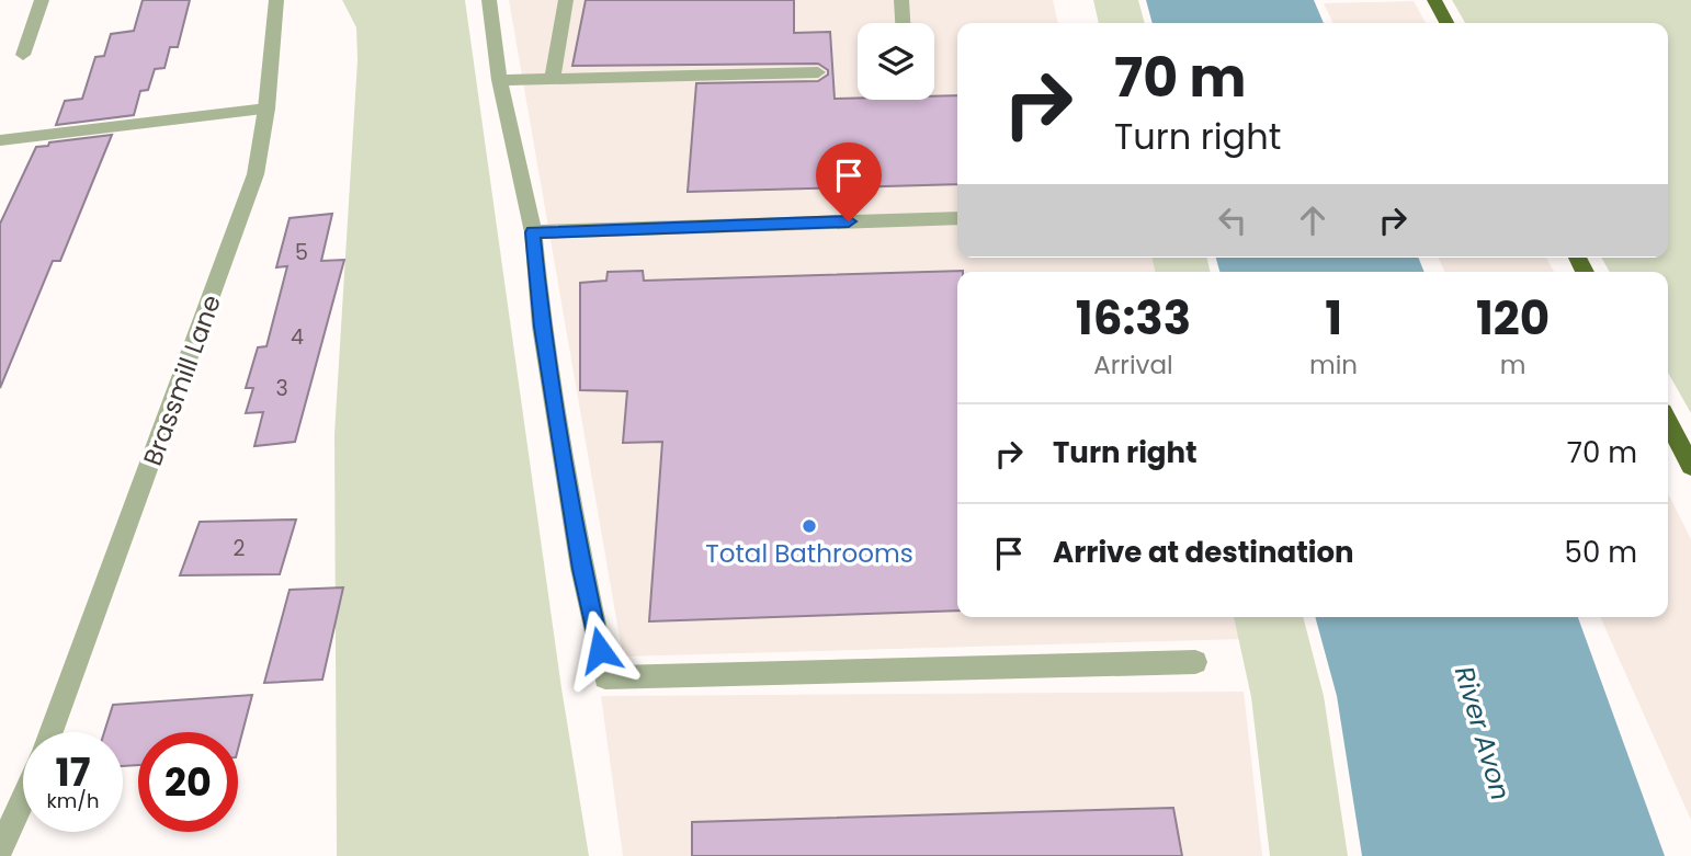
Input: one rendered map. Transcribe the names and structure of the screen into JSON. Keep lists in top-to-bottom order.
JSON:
{
  "streets": {
    "street": ["Brassmill Lane"]
  },
  "water": ["River Avon"],
  "places": ["Total Bathrooms"],
  "house_numbers": [
    "5",
    "4",
    "3",
    "2"
  ],
  "page": {
    "turn": ["70 m", "Turn right"],
    "eta": [
      "16:33",
      "Arrival",
      "1",
      "min",
      "120",
      "m"
    ],
    "list": [
      {
        "name": "Turn right",
        "value": "70 m"
      },
      {
        "name": "Arrive at destination",
        "value": "50 m"
      }
    ],
    "speed": "17 km/h",
    "limit": "20"
  }
}
